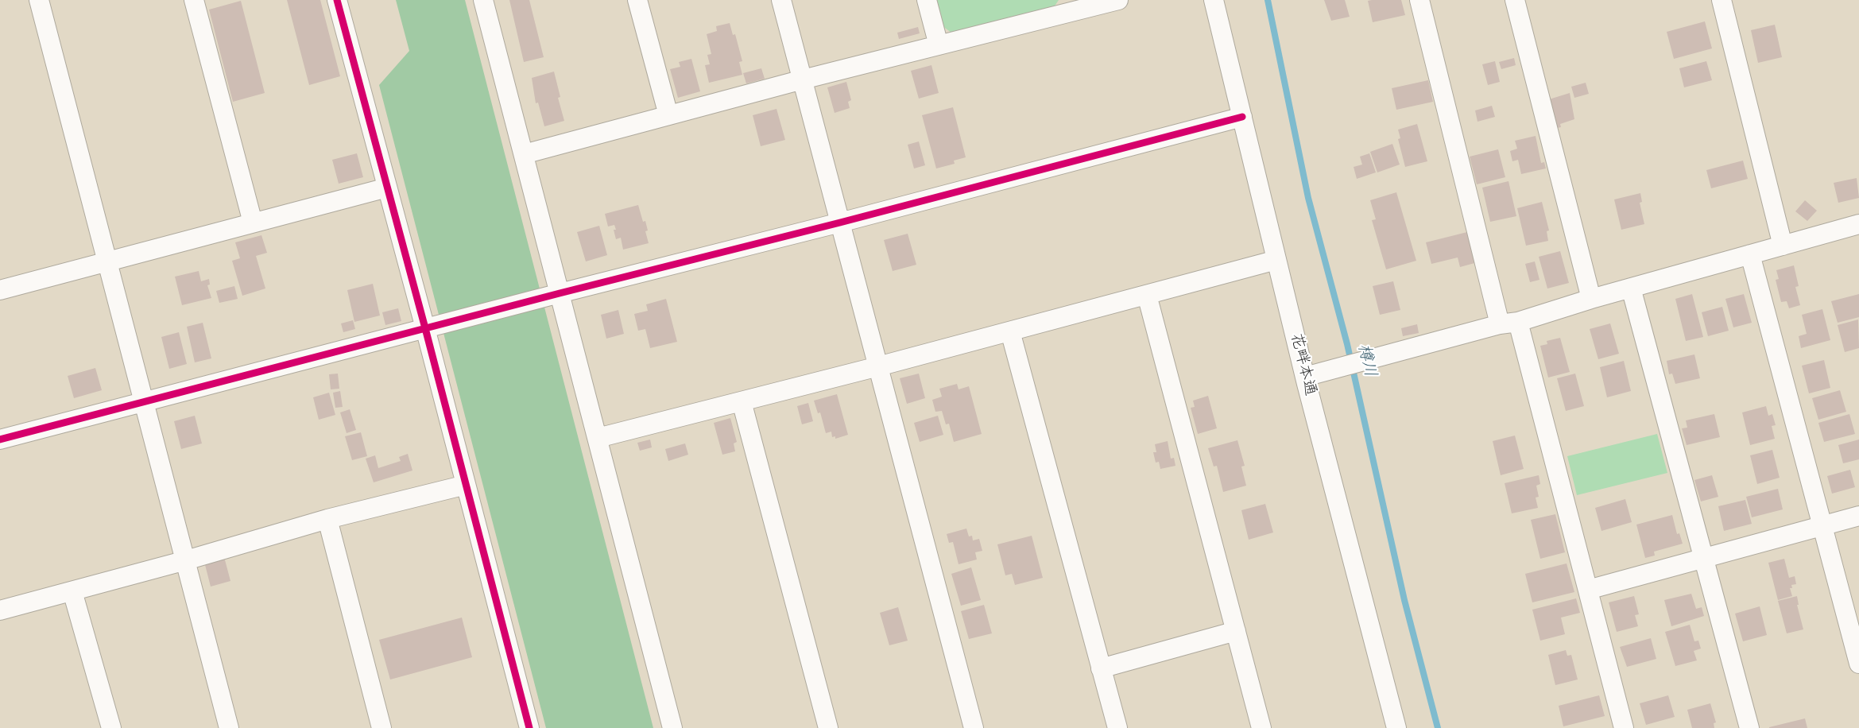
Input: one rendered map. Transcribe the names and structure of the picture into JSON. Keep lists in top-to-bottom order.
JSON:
{
  "streets": {
    "street": ["花畔本通"]
  },
  "water": ["樽川"]
}
